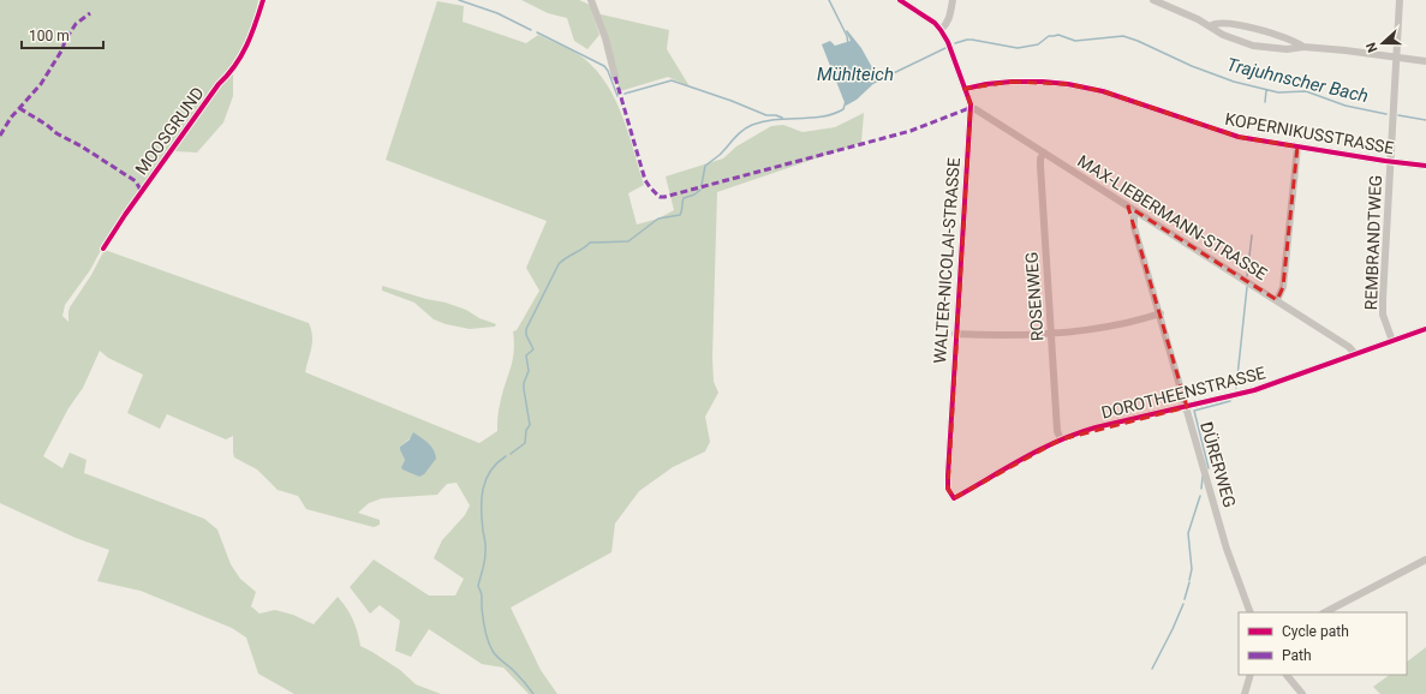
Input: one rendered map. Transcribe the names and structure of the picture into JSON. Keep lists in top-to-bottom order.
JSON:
{
  "streets": {
    "street": [
      "MOOSGRUND",
      "KOPERNIKUSSTRASSE",
      "MAX-LIEBERMANN-STRASSE",
      "REMBRANDTWEG",
      "WALTER-NICOLAI-STRASSE",
      "ROSENWEG",
      "DOROTHEENSTRASSE",
      "DÜRERWEG"
    ]
  },
  "crossings": [
    ["KOPERNIKUSSTRASSE", "REMBRANDTWEG"],
    ["KOPERNIKUSSTRASSE", "WALTER-NICOLAI-STRASSE"],
    ["MAX-LIEBERMANN-STRASSE", "WALTER-NICOLAI-STRASSE"],
    ["MAX-LIEBERMANN-STRASSE", "ROSENWEG"],
    ["MAX-LIEBERMANN-STRASSE", "DOROTHEENSTRASSE"],
    ["MAX-LIEBERMANN-STRASSE", "DÜRERWEG"],
    ["REMBRANDTWEG", "DOROTHEENSTRASSE"],
    ["WALTER-NICOLAI-STRASSE", "DOROTHEENSTRASSE"],
    ["ROSENWEG", "DOROTHEENSTRASSE"],
    ["DOROTHEENSTRASSE", "DÜRERWEG"]
  ],
  "water": ["Mühlteich", "Trajuhnscher Bach"],
  "legend": ["Cycle path", "Path"],
  "scale_bar": "100 m",
  "north": "left"
}
